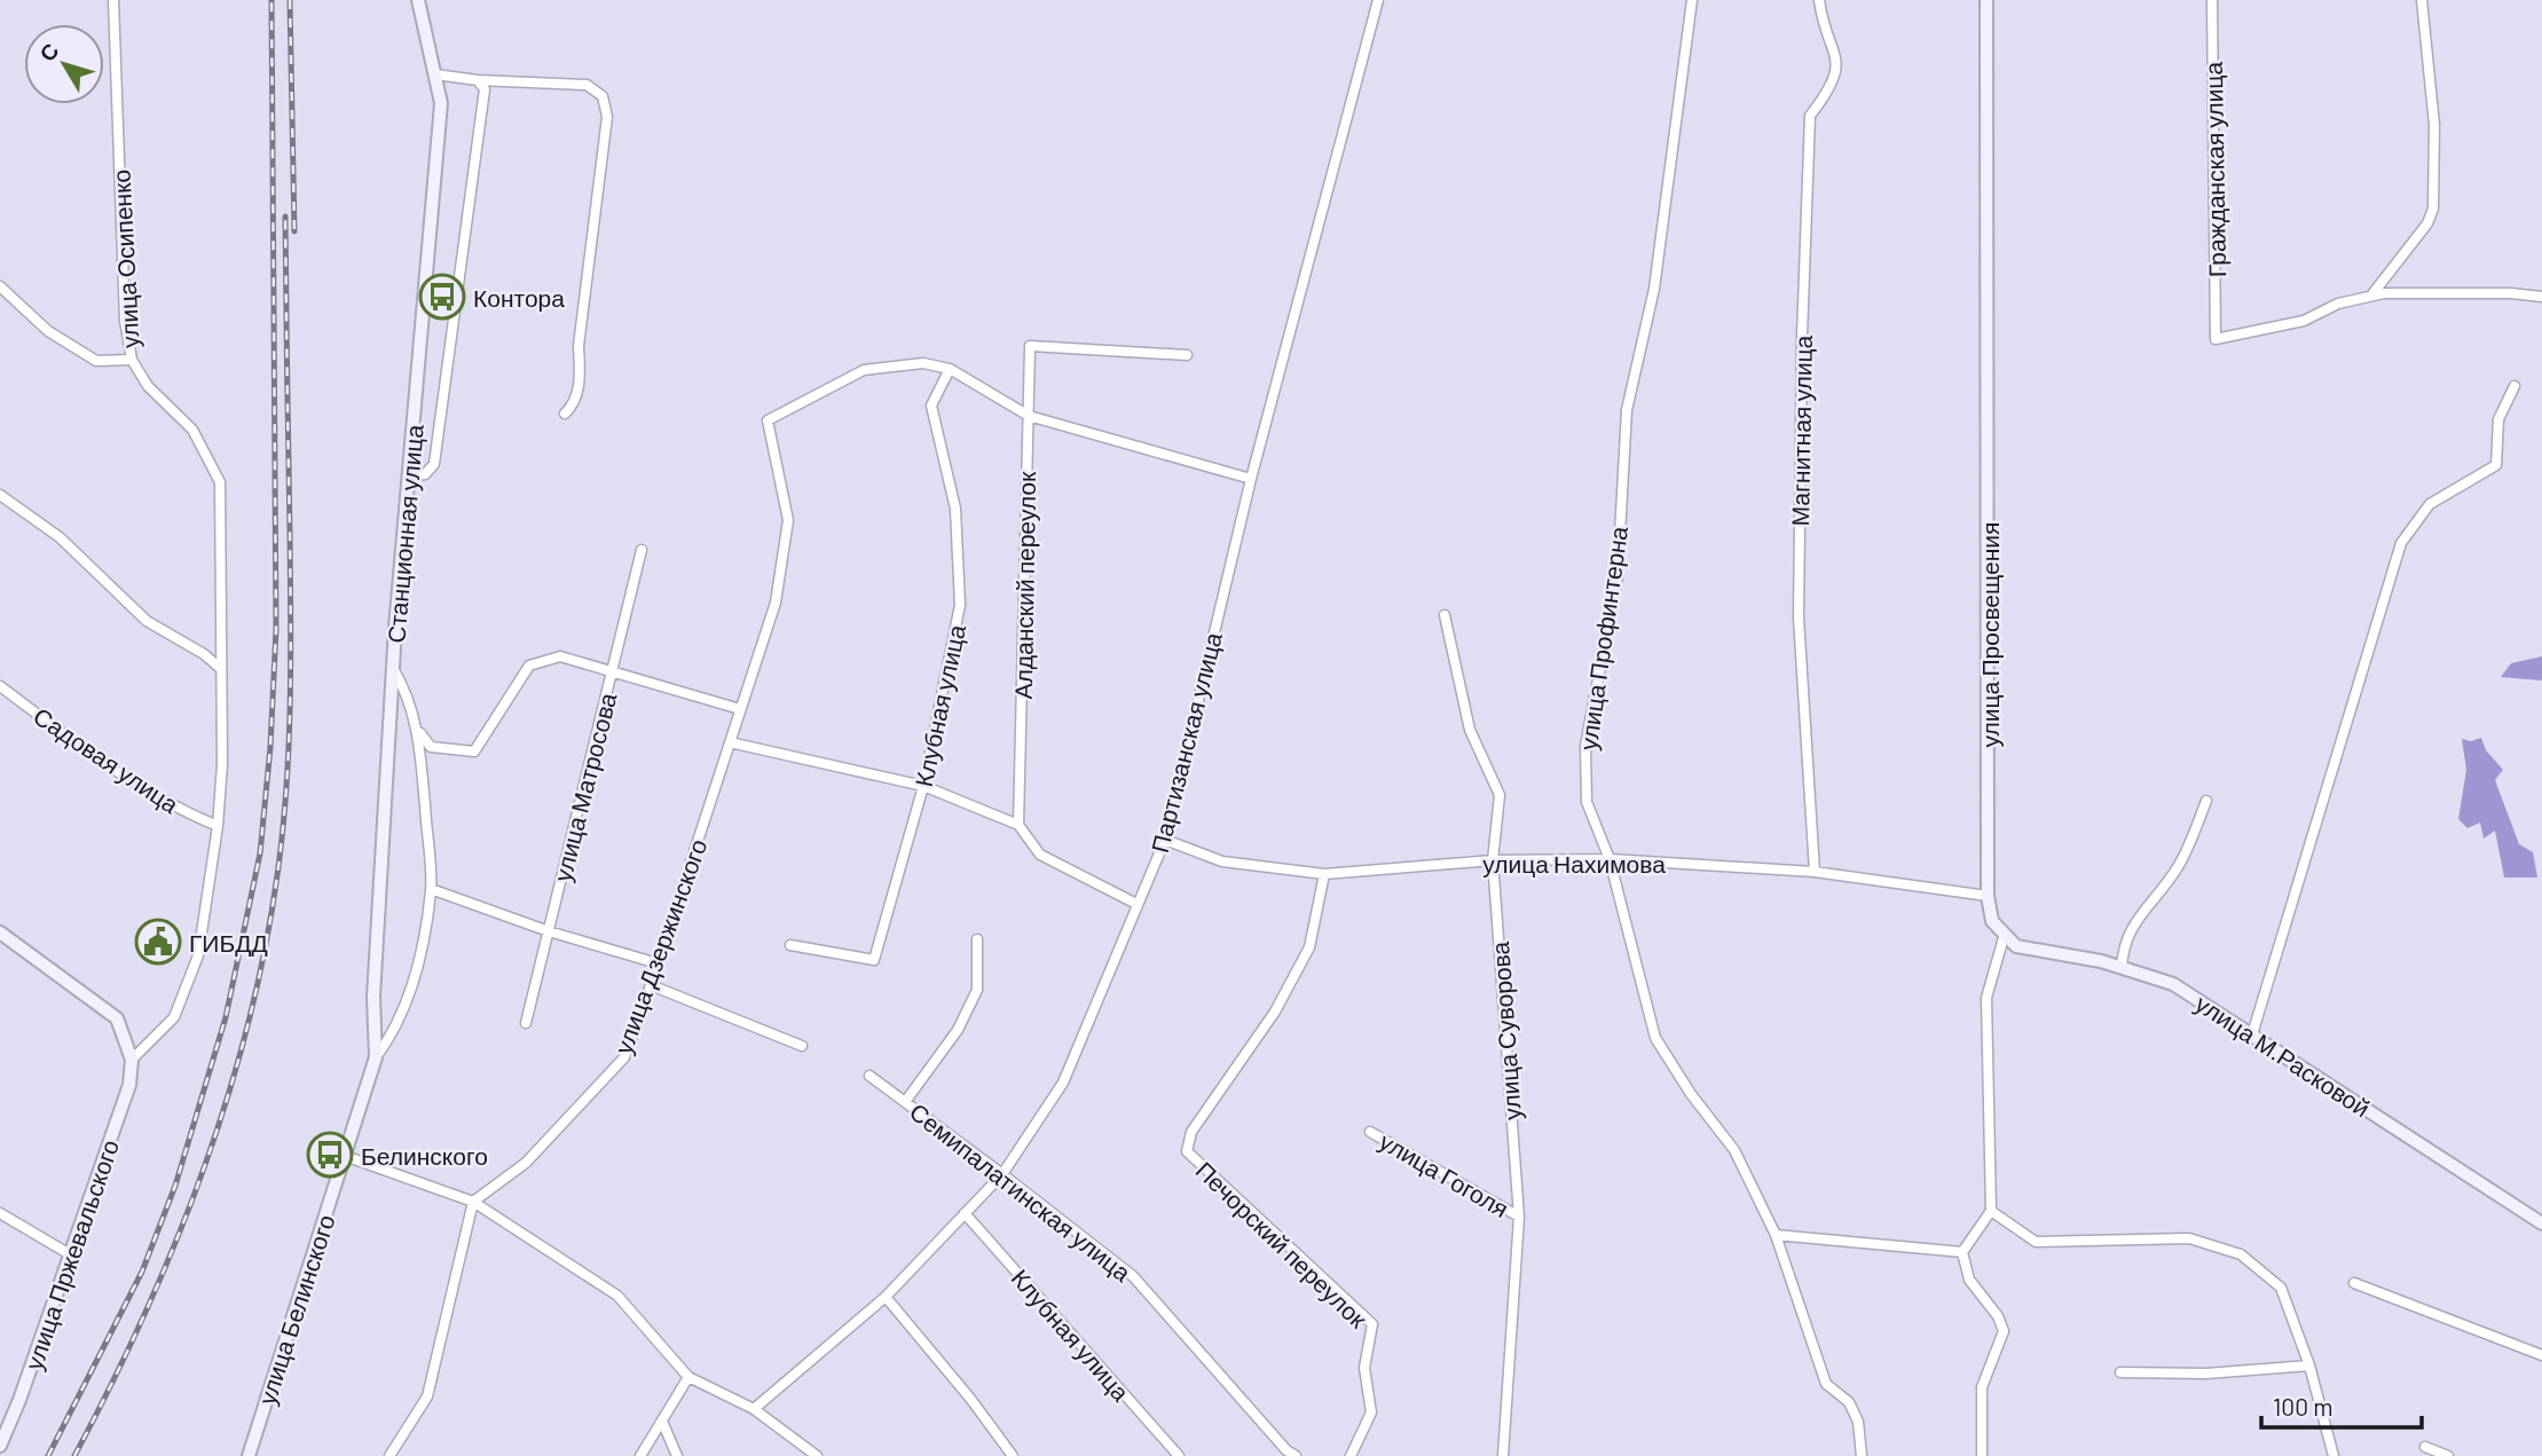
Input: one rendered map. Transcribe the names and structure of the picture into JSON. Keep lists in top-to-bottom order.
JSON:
{
  "streets": {
    "main road": [
      "Станционная улица",
      "улица Просвещения",
      "улица М.Расковой",
      "улица Пржевальского",
      "улица Белинского"
    ],
    "street": [
      "Гражданская улица",
      "улица Осипенко",
      "Магнитная улица",
      "Алданский переулок",
      "улица Профинтерна",
      "Клубная улица",
      "Партизанская улица",
      "Садовая улица",
      "улица Матросова",
      "улица Нахимова",
      "улица Дзержинского",
      "улица Суворова",
      "улица Гоголя",
      "Семипалатинская улица",
      "Печорский переулок"
    ]
  },
  "crossings": [
    ["Магнитная улица", "улица Нахимова"],
    ["Станционная улица", "улица Белинского"],
    ["улица Просвещения", "улица Нахимова"],
    ["улица Просвещения", "улица М.Расковой"],
    ["улица Профинтерна", "улица Нахимова"],
    ["Клубная улица", "Партизанская улица"],
    ["Клубная улица", "улица Дзержинского"],
    ["Партизанская улица", "улица Нахимова"],
    ["Партизанская улица", "Семипалатинская улица"],
    ["улица Нахимова", "улица Суворова"],
    ["улица Нахимова", "Печорский переулок"],
    ["улица Суворова", "улица Гоголя"]
  ],
  "places": {
    "bus stop": ["Контора", "Белинского"],
    "public building": ["ГИБДД"]
  },
  "scale_bar": "100 m",
  "north": "top left"
}
